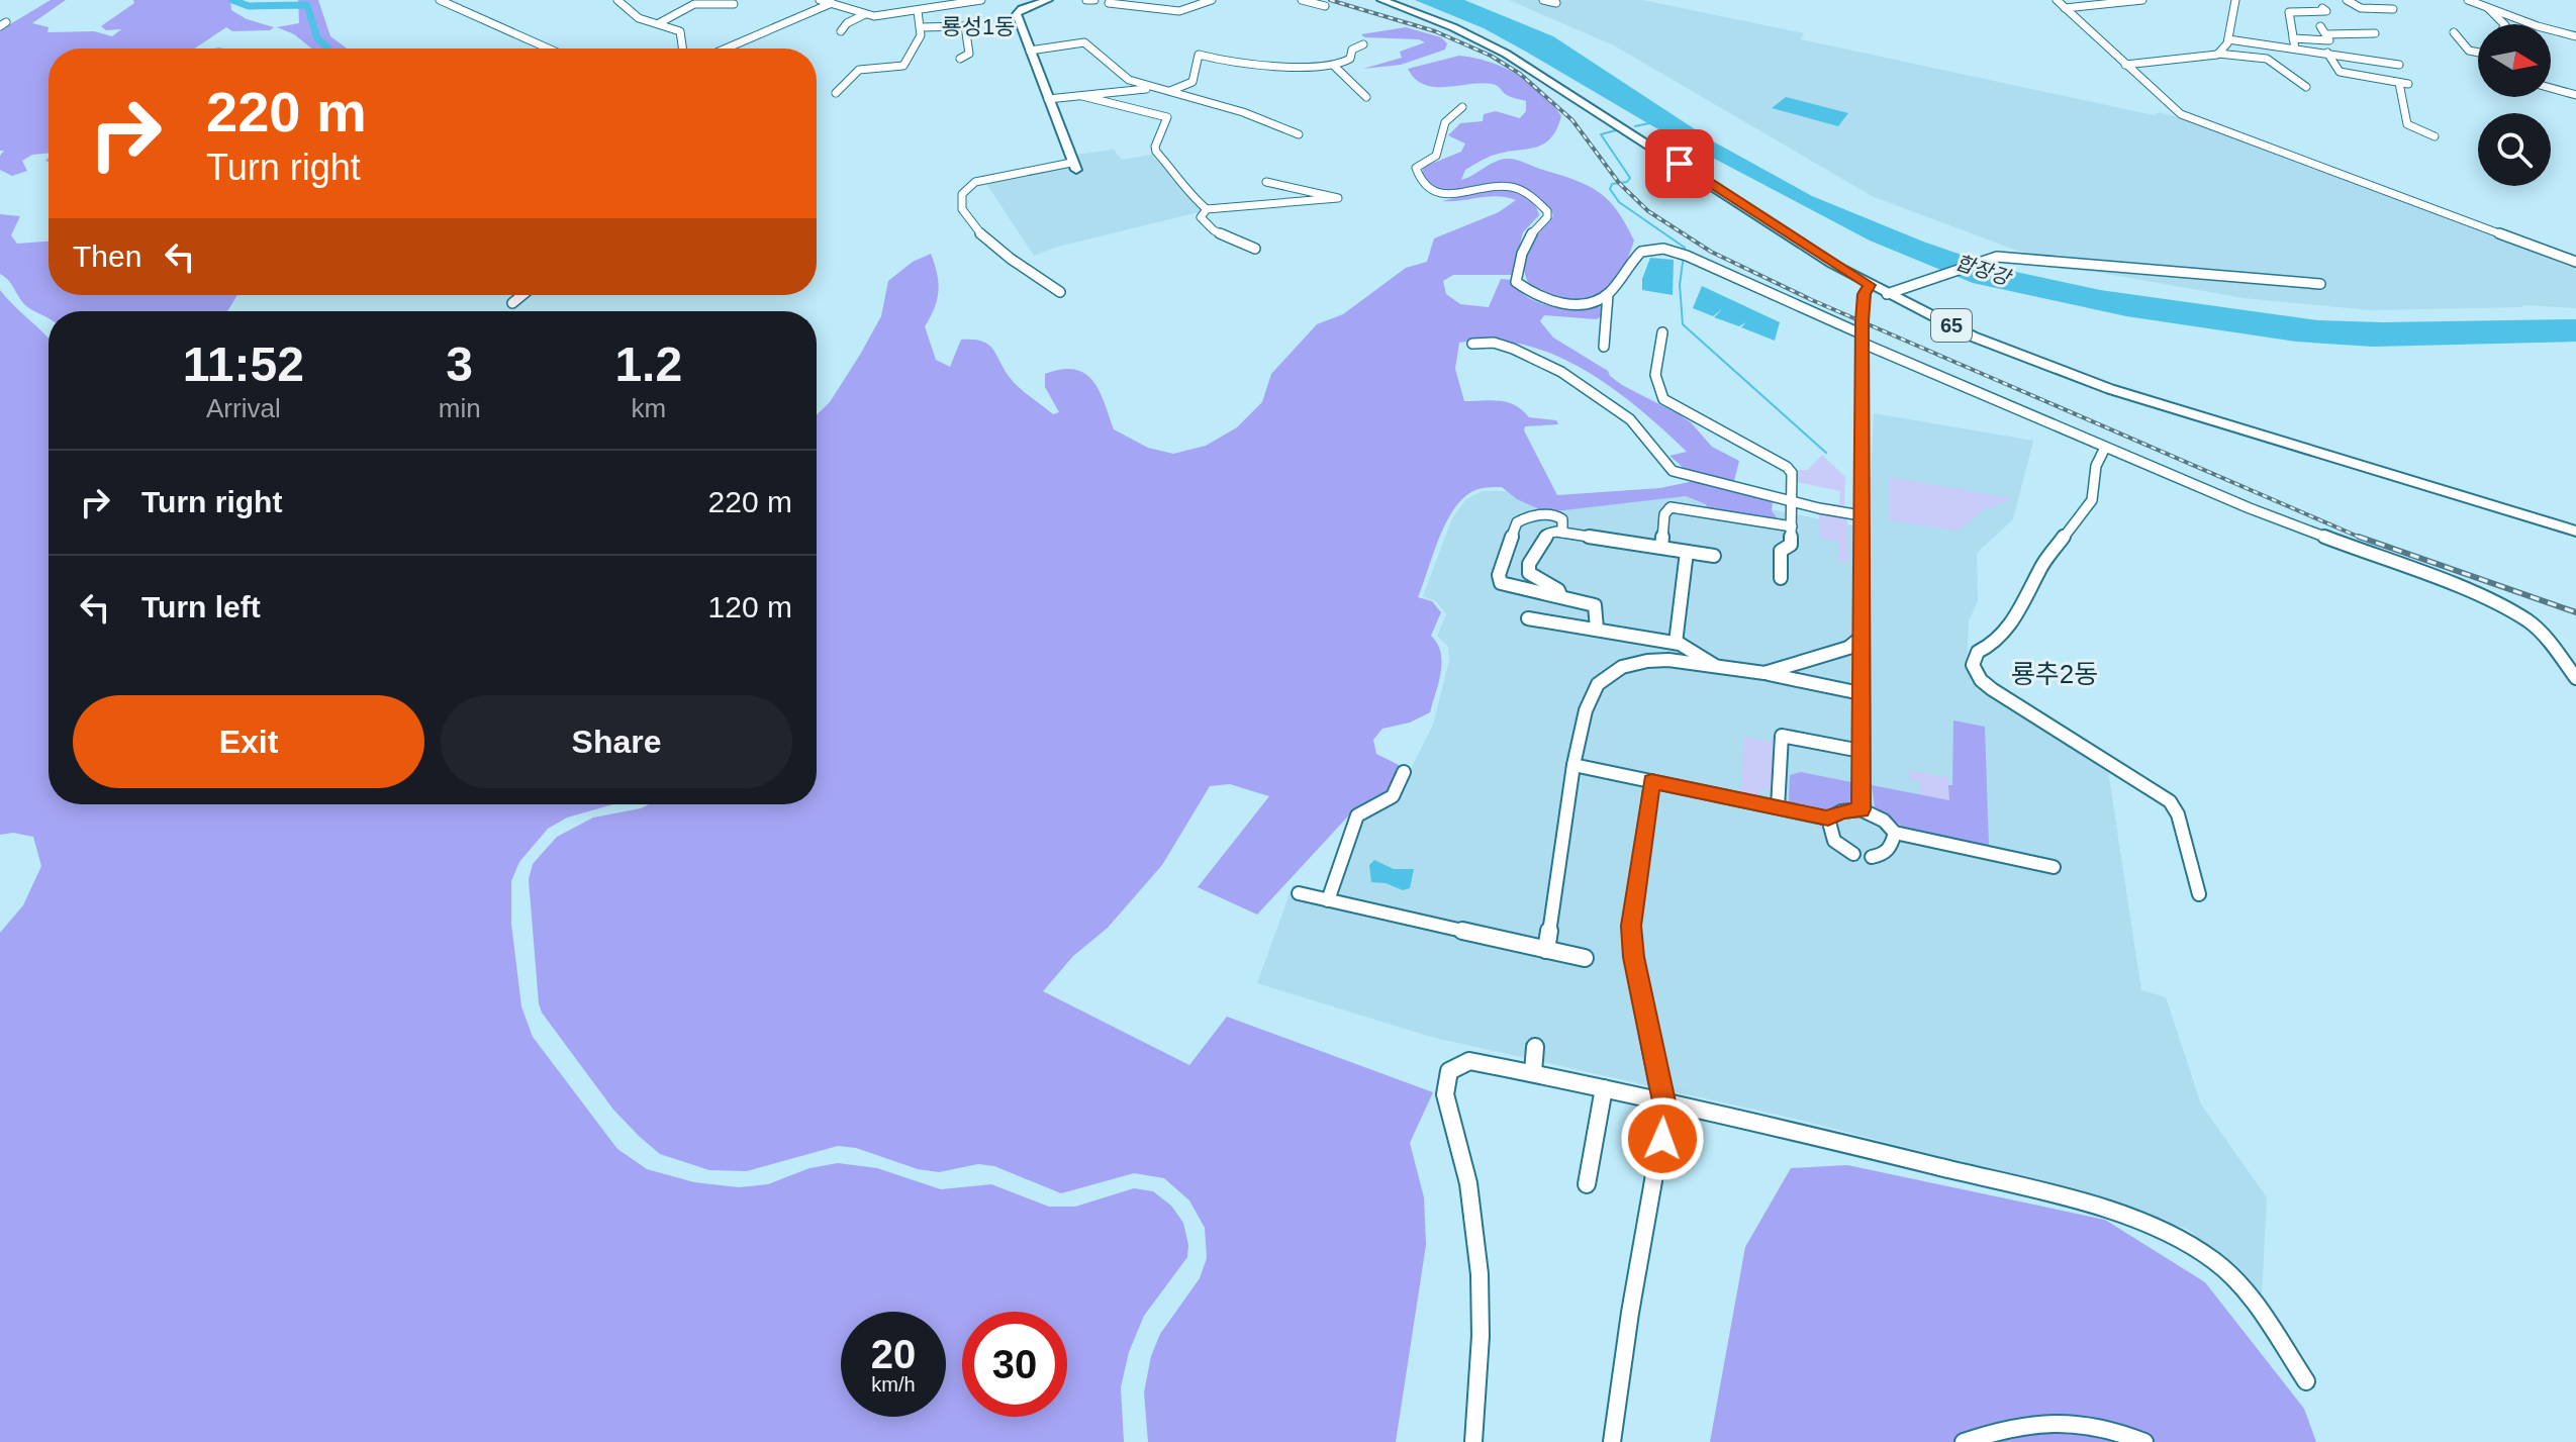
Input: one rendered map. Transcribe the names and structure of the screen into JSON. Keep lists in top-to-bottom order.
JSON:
{
  "streets": {
    "main road": ["65"]
  },
  "districts": ["룡성1동", "룡추2동"],
  "water": ["합장강"],
  "north": "right",
  "page": {
    "turn": ["220 m", "Turn right"],
    "then": "Then",
    "eta": [
      "11:52",
      "Arrival",
      "3",
      "min",
      "1.2",
      "km"
    ],
    "list": [
      {
        "name": "Turn right",
        "value": "220 m"
      },
      {
        "name": "Turn left",
        "value": "120 m"
      }
    ],
    "buttons": ["Exit", "Share"],
    "speed": "20 km/h",
    "limit": "30"
  }
}
